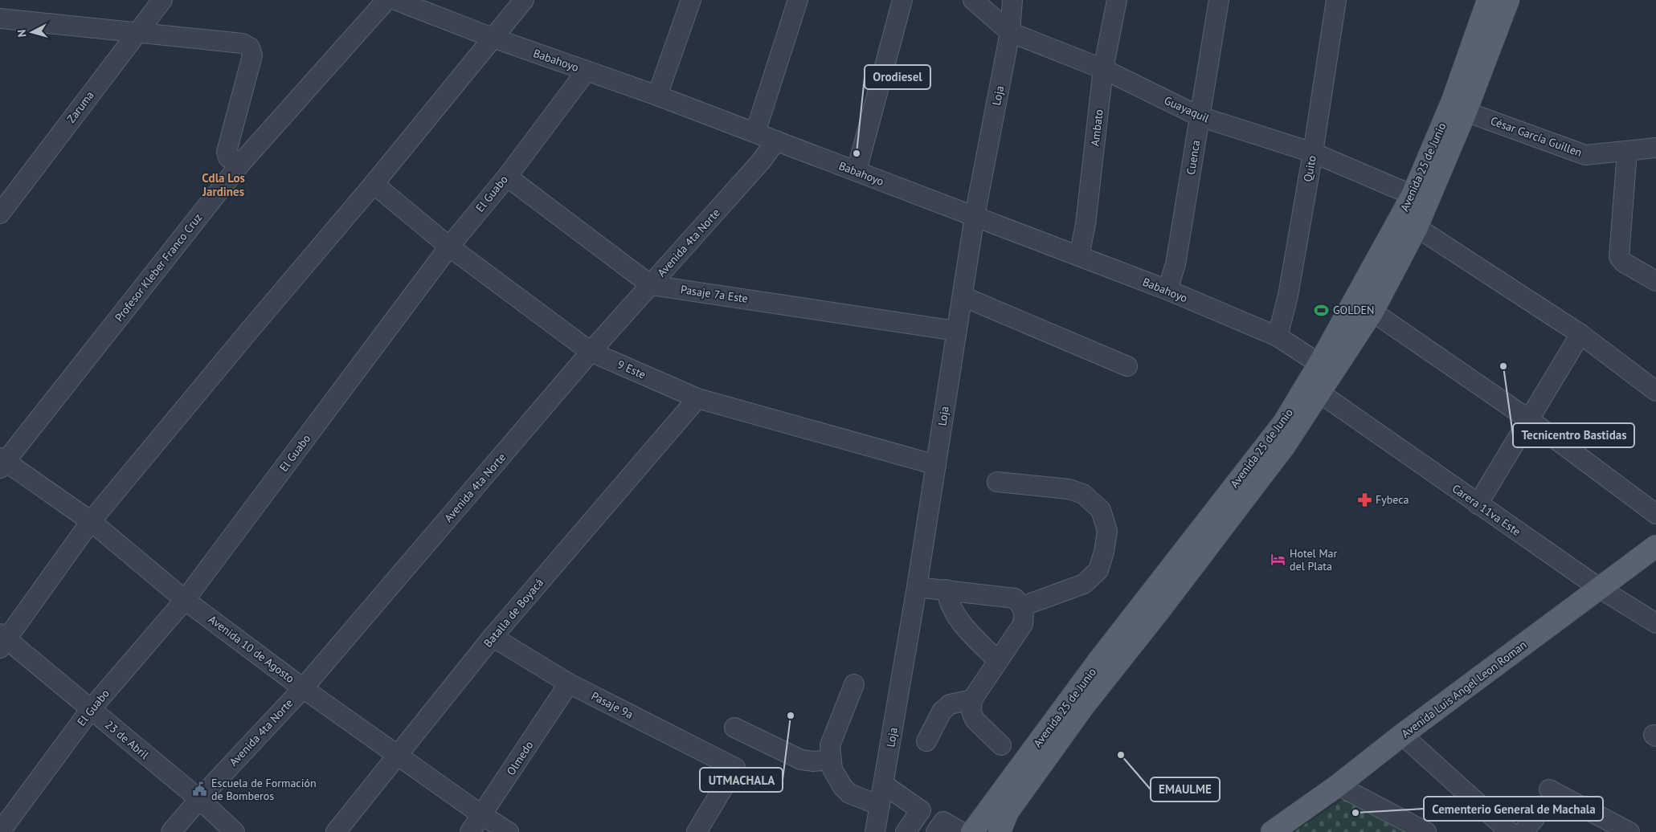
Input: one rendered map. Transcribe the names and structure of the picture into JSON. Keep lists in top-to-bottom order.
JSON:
{
  "streets": {
    "main road": ["Avenida 25 de Junio", "Avenida Luis Angel Leon Roman"],
    "street": [
      "Babahoyo",
      "Loja",
      "Zaruma",
      "Guayaquil",
      "Ambato",
      "César García Guillen",
      "Cuenca",
      "Quito",
      "El Guabo",
      "Avenida 4ta Norte",
      "Profesor Kleber Franco Cruz",
      "Pasaje 7a Este",
      "9 Este",
      "Carera 11va Este",
      "Batalla de Boyacá",
      "Avenida 10 de Agosto",
      "Pasaje 9a",
      "23 de Abril",
      "Olmedo"
    ]
  },
  "crossings": [
    ["Babahoyo", "Loja"],
    ["Babahoyo", "Ambato"],
    ["Babahoyo", "Cuenca"],
    ["Babahoyo", "Avenida 25 de Junio"],
    ["Babahoyo", "Quito"],
    ["Babahoyo", "El Guabo"],
    ["Babahoyo", "Avenida 4ta Norte"],
    ["Loja", "Guayaquil"],
    ["Loja", "Pasaje 7a Este"],
    ["Loja", "9 Este"],
    ["Guayaquil", "Ambato"],
    ["Guayaquil", "Cuenca"],
    ["Guayaquil", "Avenida 25 de Junio"],
    ["Guayaquil", "Quito"],
    ["César García Guillen", "Avenida 25 de Junio"],
    ["Avenida 25 de Junio", "Carera 11va Este"],
    ["El Guabo", "Pasaje 7a Este"],
    ["El Guabo", "9 Este"],
    ["El Guabo", "Avenida 10 de Agosto"],
    ["El Guabo", "23 de Abril"],
    ["Avenida 4ta Norte", "Pasaje 7a Este"],
    ["Avenida 4ta Norte", "9 Este"],
    ["Avenida 4ta Norte", "Avenida 10 de Agosto"],
    ["Avenida 4ta Norte", "23 de Abril"],
    ["Profesor Kleber Franco Cruz", "Avenida 10 de Agosto"],
    ["9 Este", "Batalla de Boyacá"],
    ["Carera 11va Este", "Avenida Luis Angel Leon Roman"],
    ["Batalla de Boyacá", "Avenida 10 de Agosto"],
    ["Batalla de Boyacá", "Pasaje 9a"],
    ["Avenida 10 de Agosto", "Olmedo"],
    ["Pasaje 9a", "Olmedo"]
  ],
  "districts": ["Cdla Los Jardines"],
  "places": {
    "other": [
      "Orodiesel",
      "Tecnicentro Bastidas",
      "UTMACHALA",
      "EMAULME",
      "Cementerio General de Machala"
    ],
    "sports": ["GOLDEN"],
    "pharmacy": ["Fybeca"],
    "hotel": ["Hotel Mar del Plata"],
    "public building": ["Escuela de Formación de Bomberos"]
  },
  "north": "left"
}
